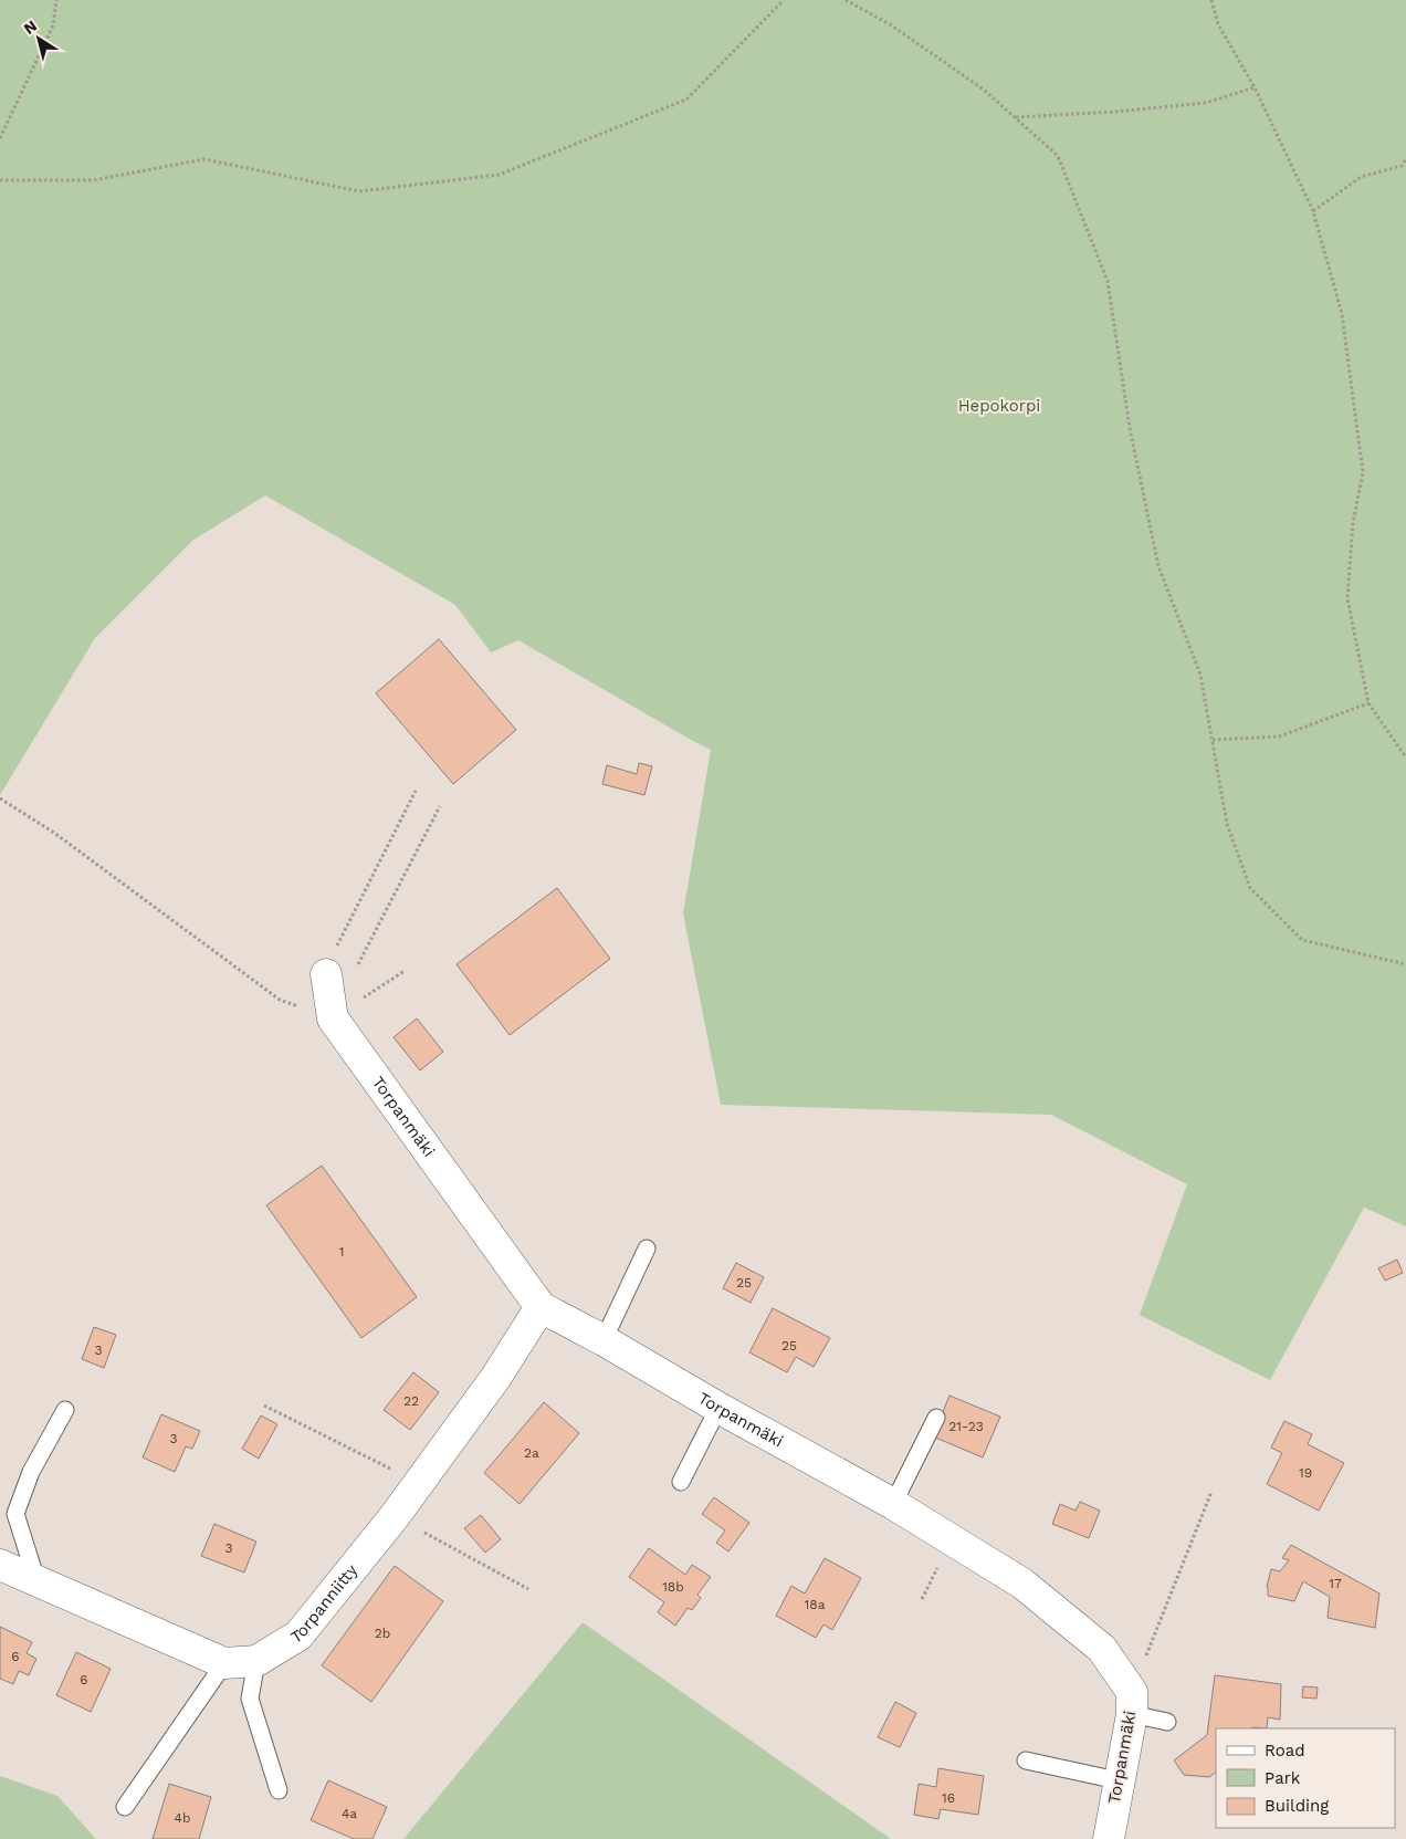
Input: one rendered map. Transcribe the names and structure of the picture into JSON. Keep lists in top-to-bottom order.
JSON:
{
  "streets": {
    "street": ["Torpanmäki", "Torpanniitty"]
  },
  "crossings": [
    ["Torpanmäki", "Torpanniitty"]
  ],
  "parks": ["Hepokorpi"],
  "house_numbers": [
    "1",
    "25",
    "25",
    "3",
    "22",
    "21-23",
    "3",
    "2a",
    "19",
    "3",
    "17",
    "18b",
    "18a",
    "2b",
    "6",
    "6",
    "16",
    "4a",
    "4b"
  ],
  "legend": ["Road", "Park", "Building"],
  "north": "top left"
}
